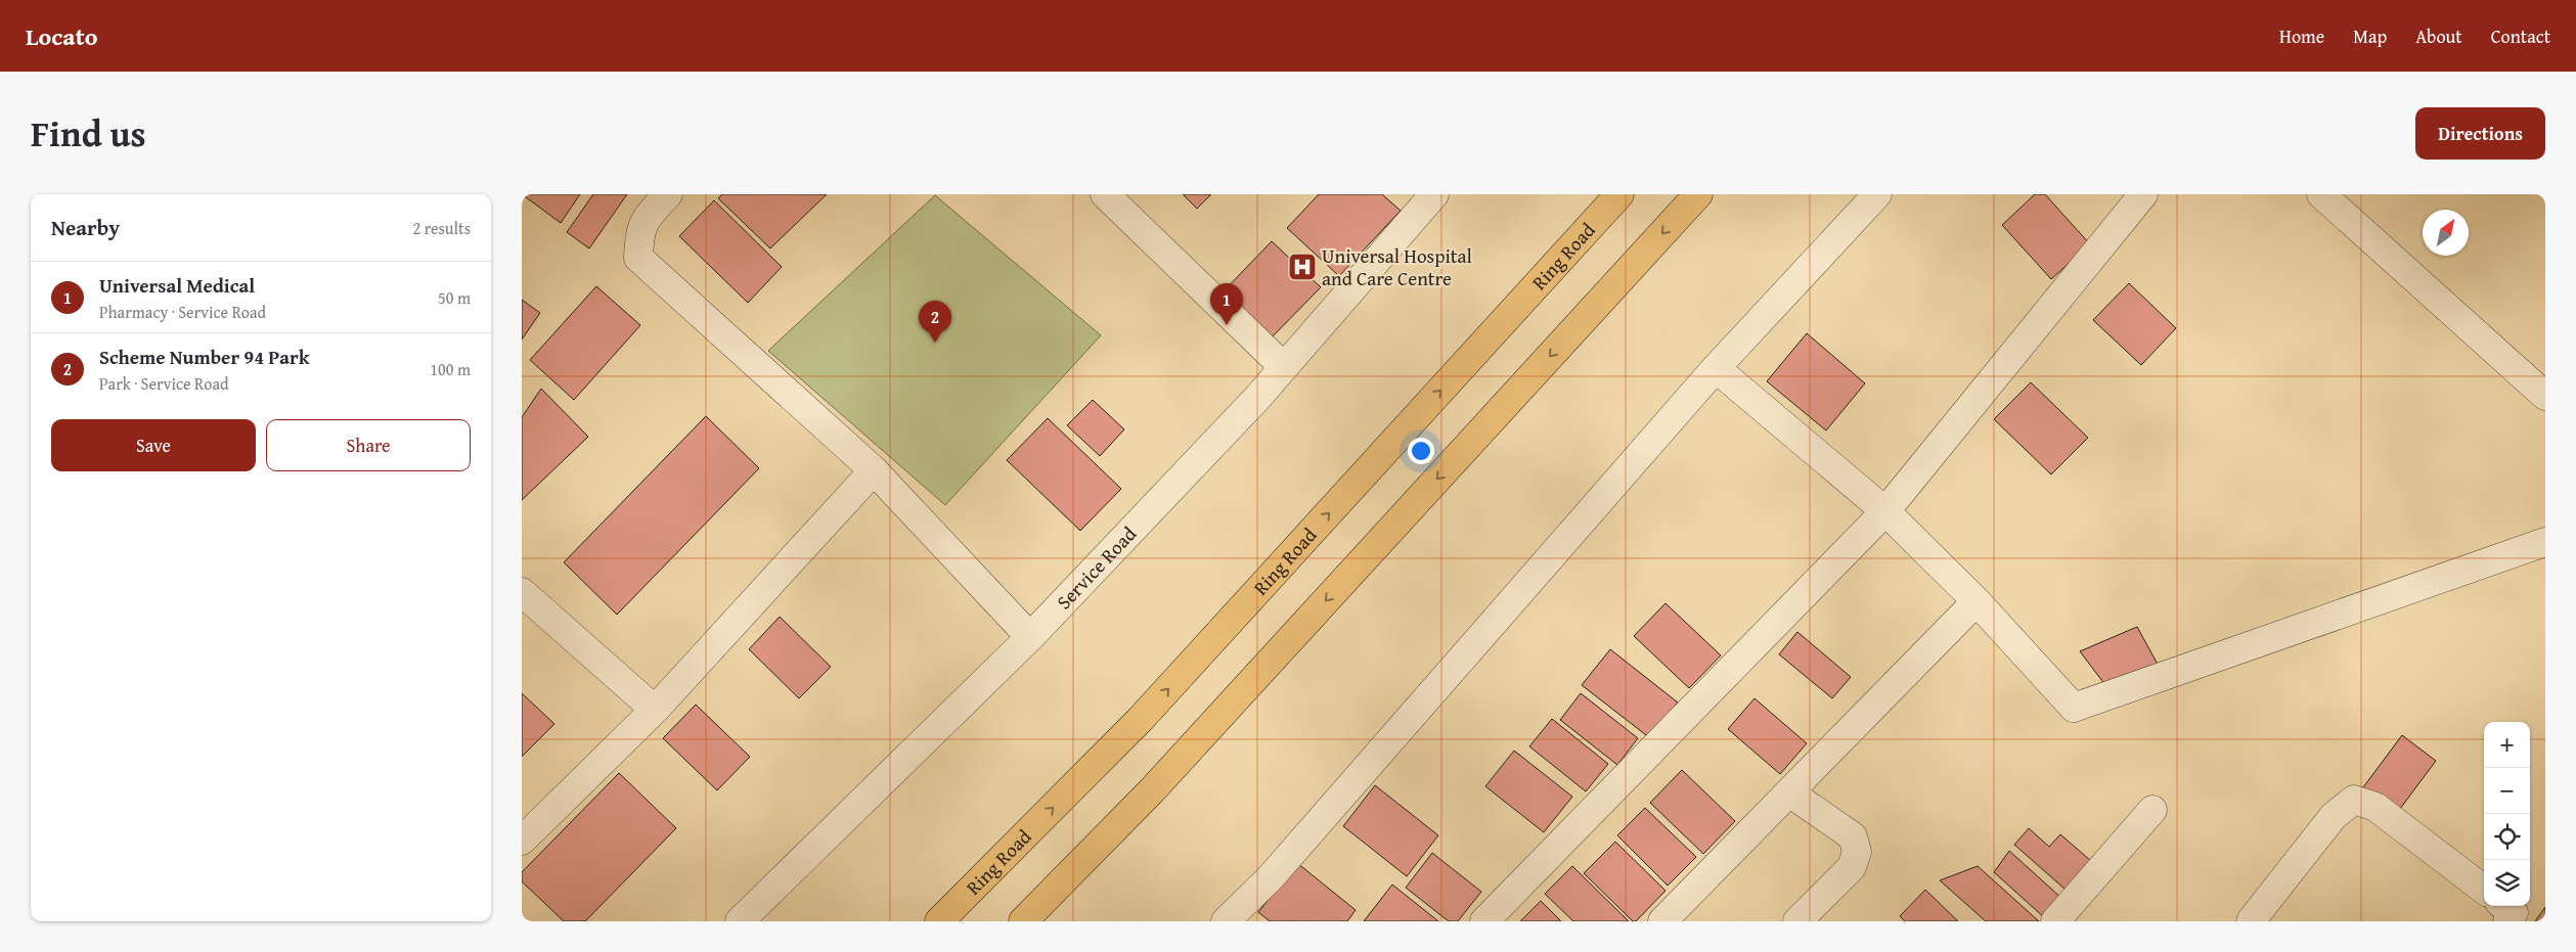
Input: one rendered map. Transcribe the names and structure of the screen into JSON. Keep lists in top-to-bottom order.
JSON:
{
  "streets": {
    "main road": ["Ring Road"],
    "street": ["Service Road"]
  },
  "places": {
    "hospital": ["Universal Hospital and Care Centre"]
  },
  "north": "top right",
  "page": {
    "header": "Locato",
    "nav": [
      "Home",
      "Map",
      "About",
      "Contact"
    ],
    "title": "Find us",
    "buttons": [
      "Directions",
      ["Save", "Share"]
    ],
    "heading": ["Nearby", "2 results"],
    "list": [
      {
        "mark": "1",
        "name": "Universal Medical",
        "note": "Pharmacy · Service Road",
        "value": "50 m"
      },
      {
        "mark": "2",
        "name": "Scheme Number 94 Park",
        "note": "Park · Service Road",
        "value": "100 m"
      }
    ],
    "pins": ["1", "2"],
    "map_buttons": ["+", "−"]
  }
}
